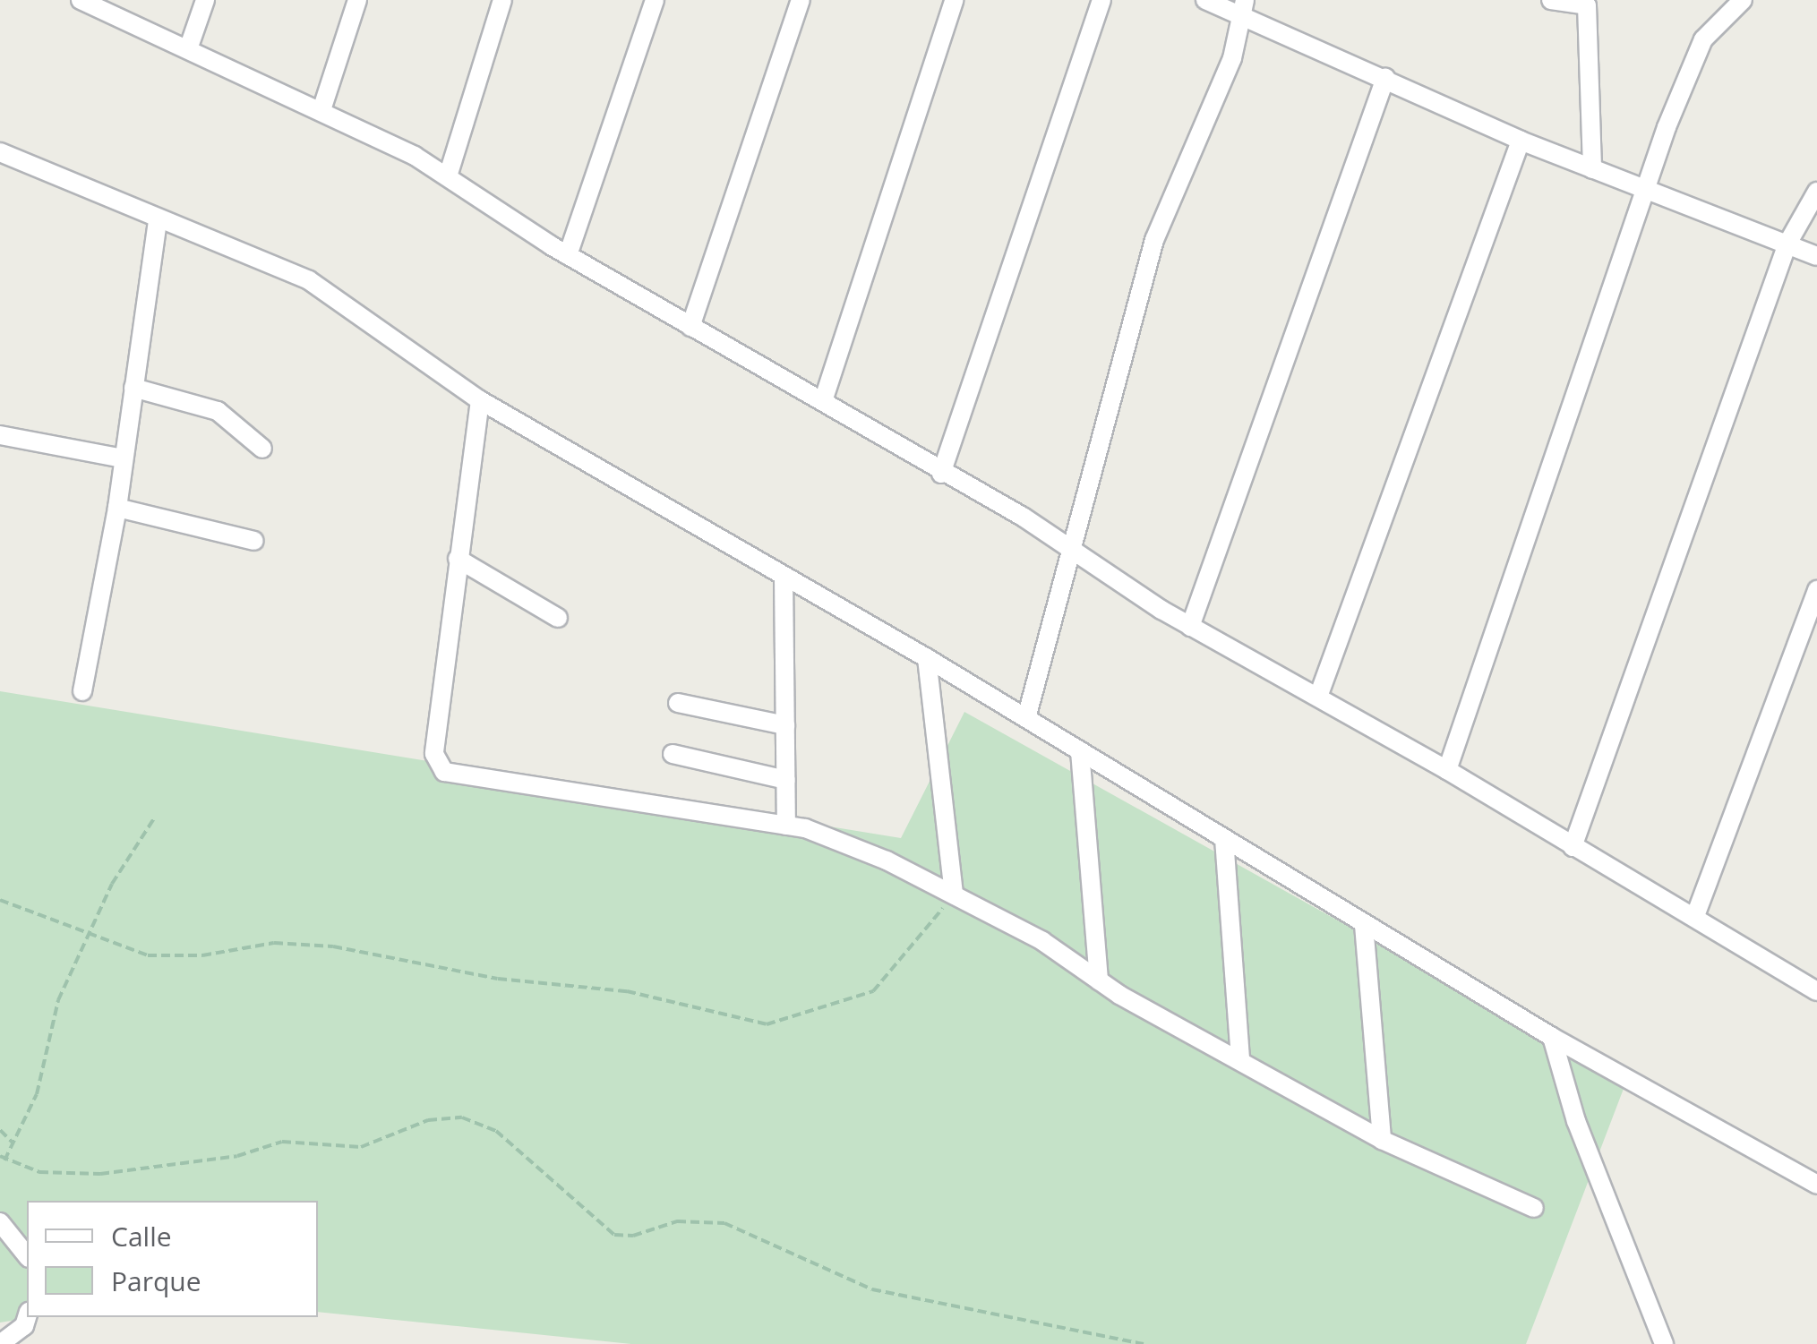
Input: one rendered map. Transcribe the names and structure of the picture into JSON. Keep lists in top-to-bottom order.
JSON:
{
  "legend": ["Calle", "Parque"]
}
